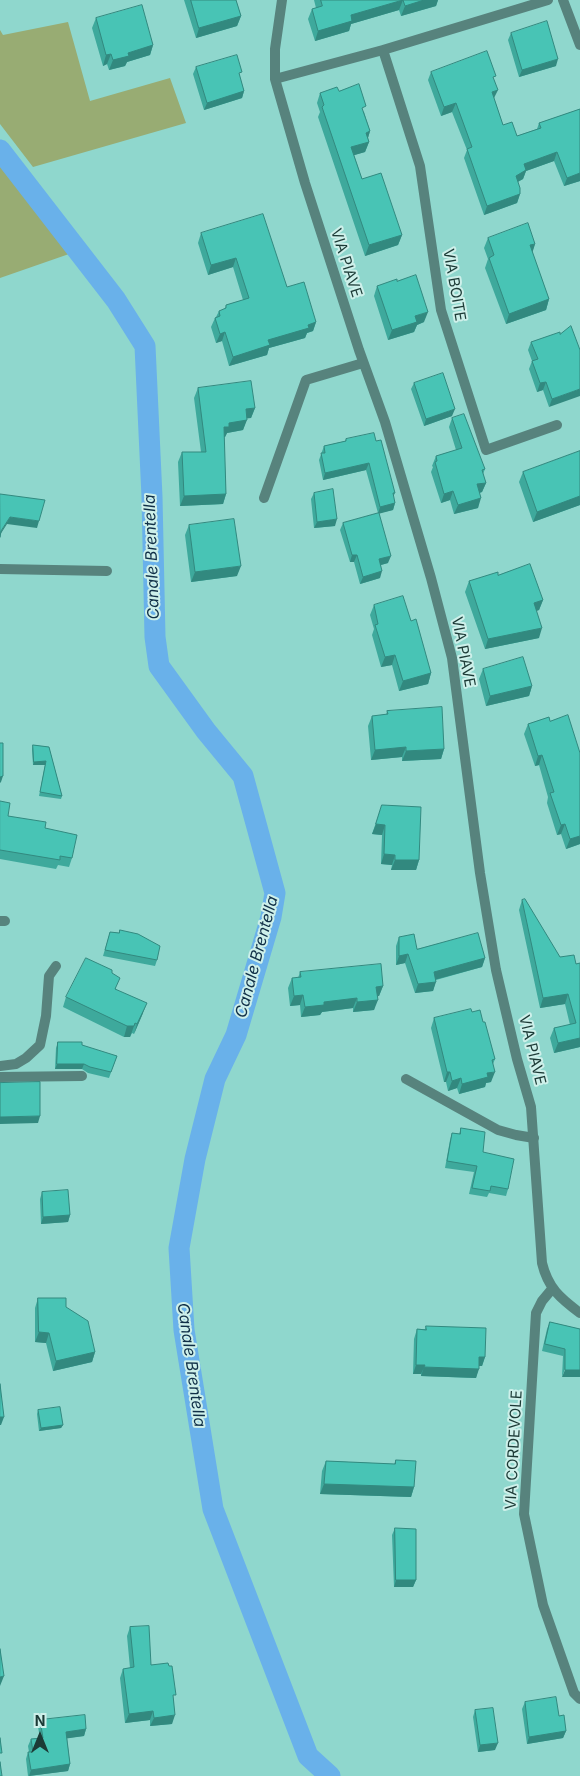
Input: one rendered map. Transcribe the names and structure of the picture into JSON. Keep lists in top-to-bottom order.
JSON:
{
  "streets": {
    "street": ["VIA PIAVE", "VIA BOITE", "VIA CORDEVOLE"]
  },
  "crossings": [
    ["VIA PIAVE", "VIA CORDEVOLE"]
  ],
  "water": ["Canale Brentella"],
  "north": "top"
}
